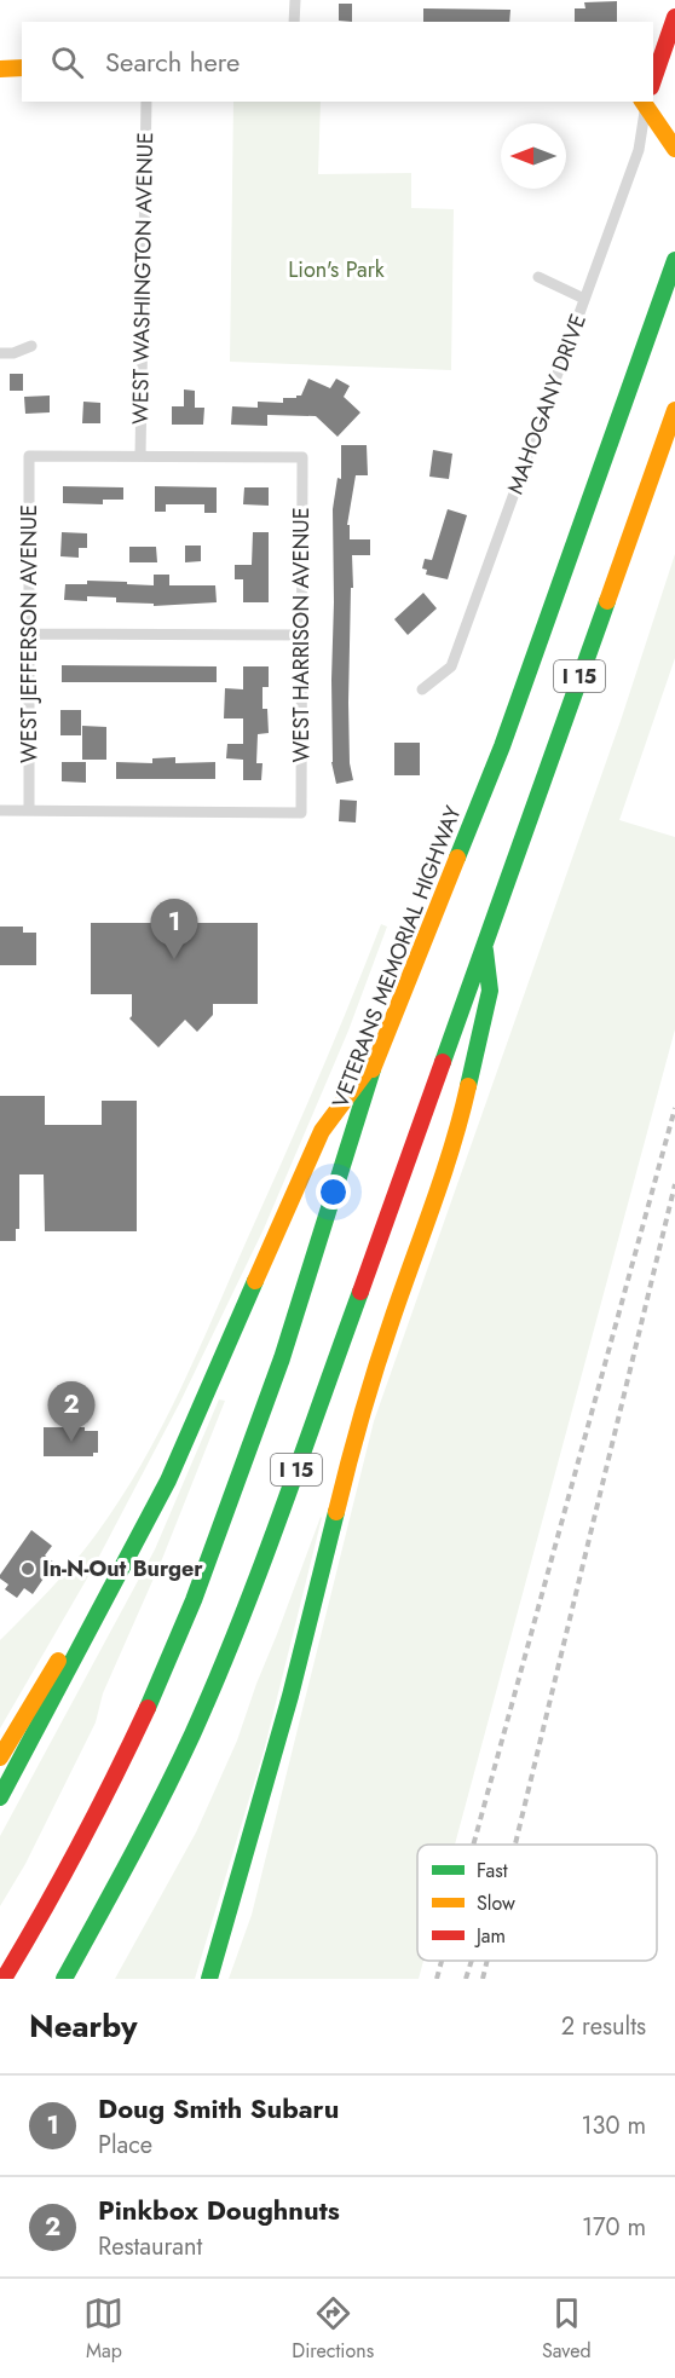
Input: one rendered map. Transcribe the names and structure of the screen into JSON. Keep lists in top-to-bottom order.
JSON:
{
  "streets": {
    "main road": ["I 15", "VETERANS MEMORIAL HIGHWAY"],
    "street": [
      "WEST WASHINGTON AVENUE",
      "MAHOGANY DRIVE",
      "WEST JEFFERSON AVENUE",
      "WEST HARRISON AVENUE"
    ]
  },
  "crossings": [
    ["WEST WASHINGTON AVENUE", "WEST JEFFERSON AVENUE"],
    ["WEST WASHINGTON AVENUE", "WEST HARRISON AVENUE"],
    ["WEST JEFFERSON AVENUE", "WEST HARRISON AVENUE"]
  ],
  "parks": ["Lion's Park"],
  "places": ["In-N-Out Burger"],
  "legend": ["Fast", "Slow", "Jam"],
  "north": "left",
  "page": {
    "search": "Search here",
    "pins": ["1", "2"],
    "heading": ["Nearby", "2 results"],
    "list": [
      {
        "mark": "1",
        "name": "Doug Smith Subaru",
        "note": "Place",
        "value": "130 m"
      },
      {
        "mark": "2",
        "name": "Pinkbox Doughnuts",
        "note": "Restaurant",
        "value": "170 m"
      }
    ],
    "nav": ["Map", "Directions", "Saved"]
  }
}
